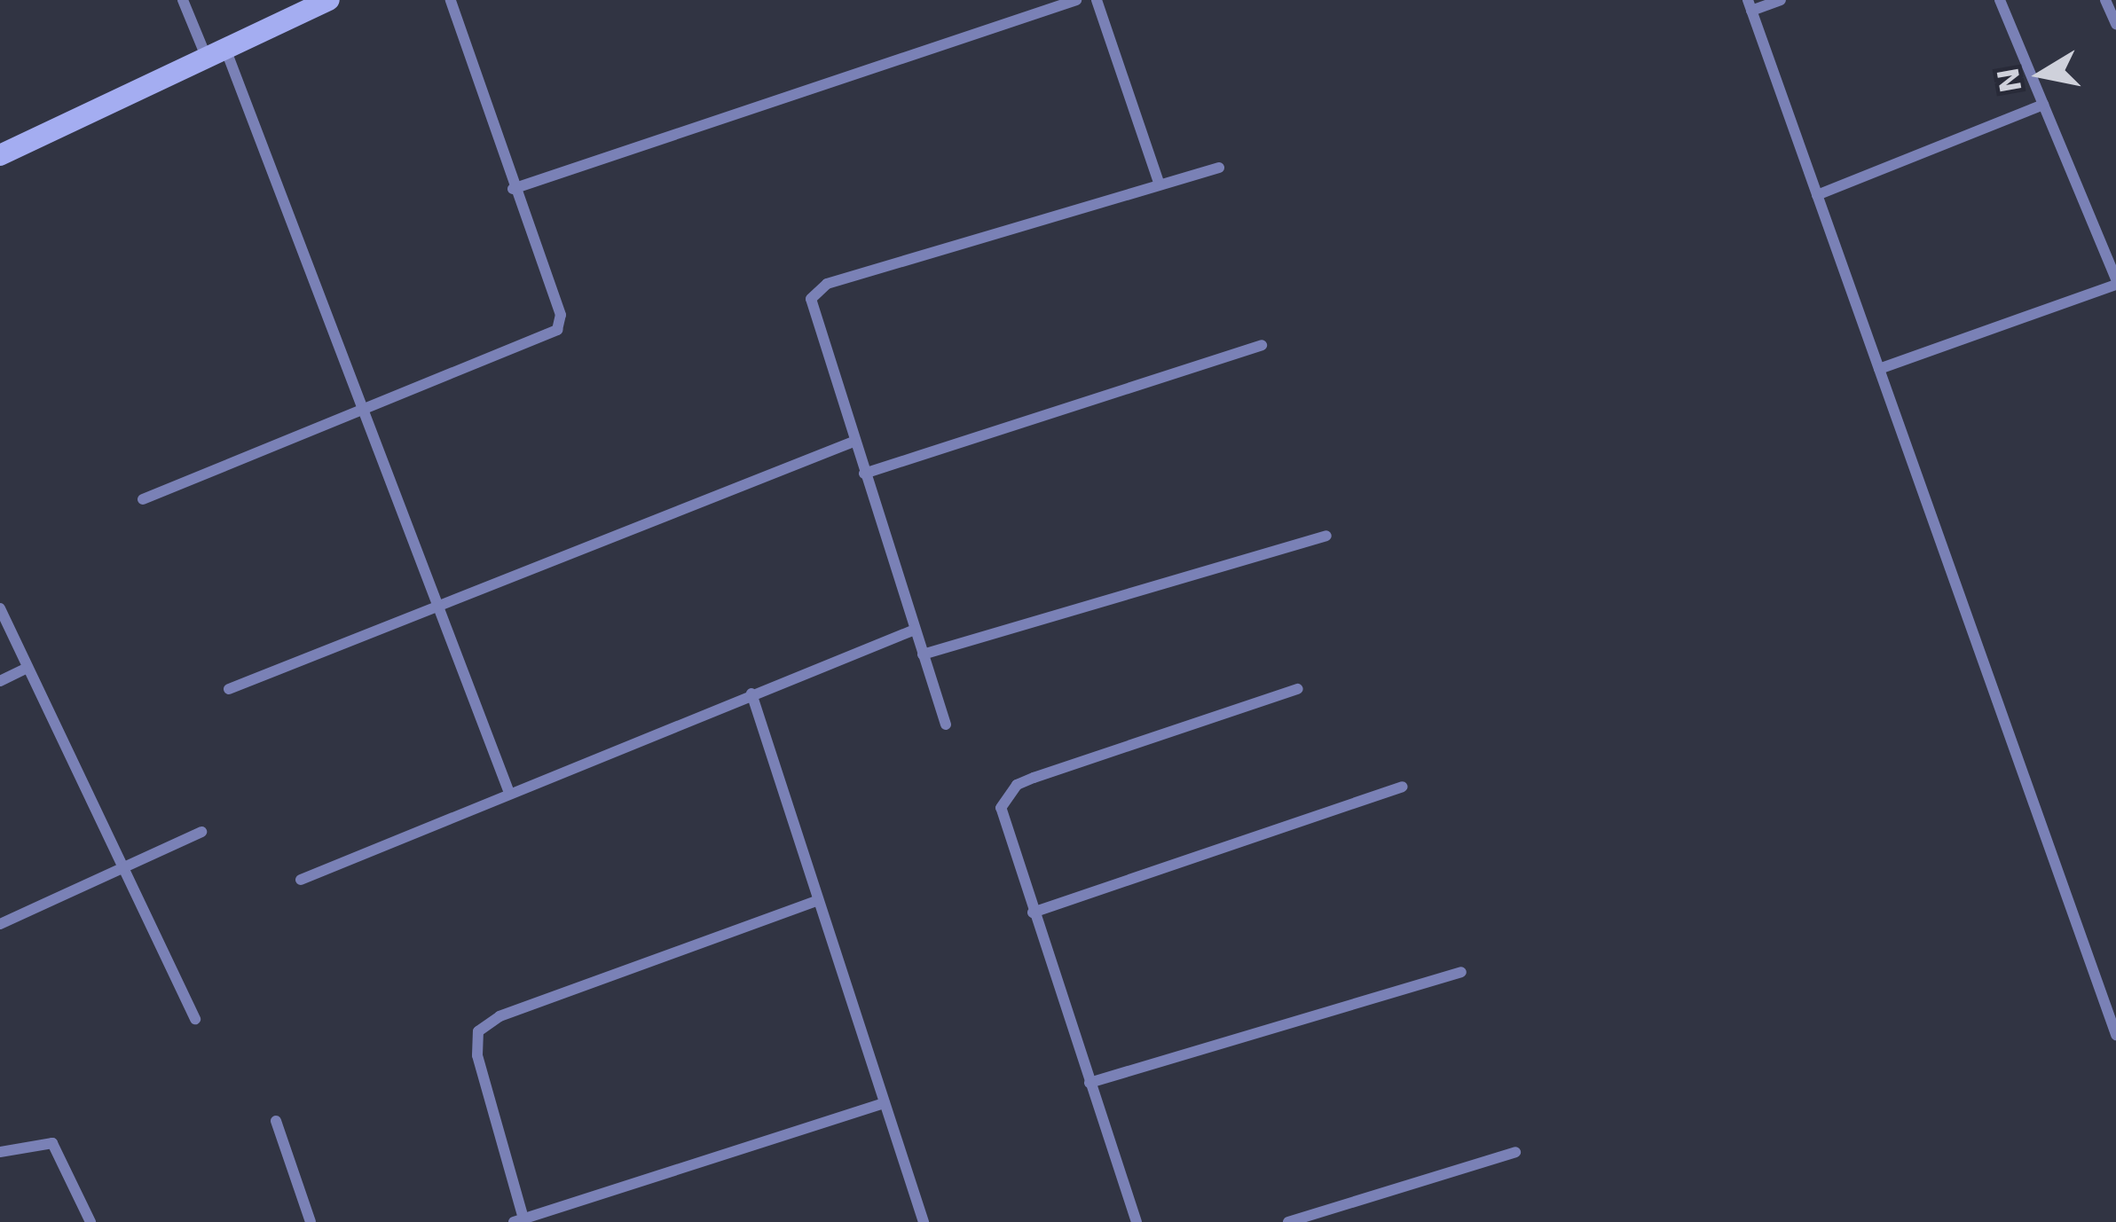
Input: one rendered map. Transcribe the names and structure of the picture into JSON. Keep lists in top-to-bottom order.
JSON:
{
  "north": "left"
}
